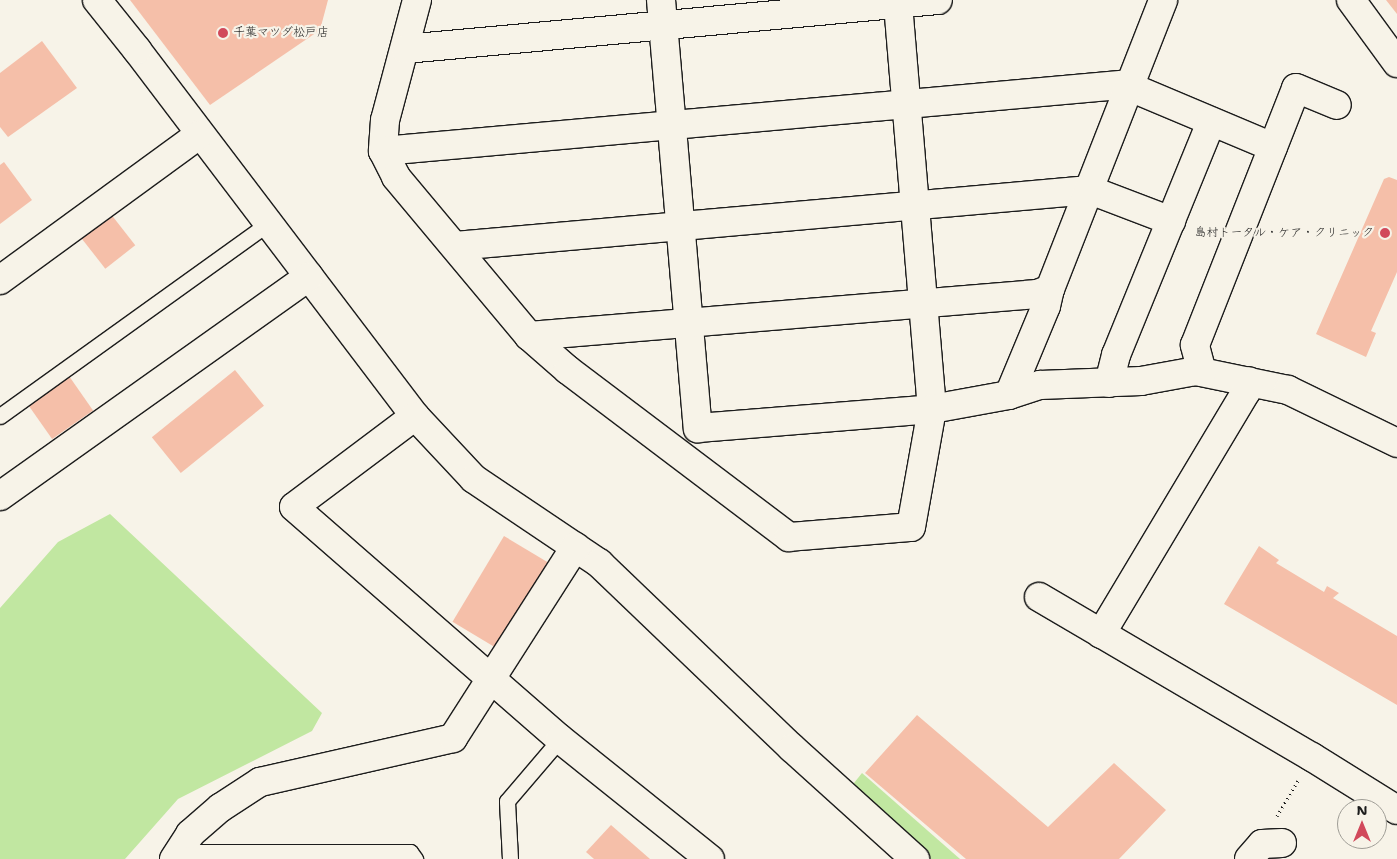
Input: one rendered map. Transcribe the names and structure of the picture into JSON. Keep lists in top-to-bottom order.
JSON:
{
  "places": ["千葉マツダ松戸店", "島村トータル・ケア・クリニック"],
  "north": "top"
}
